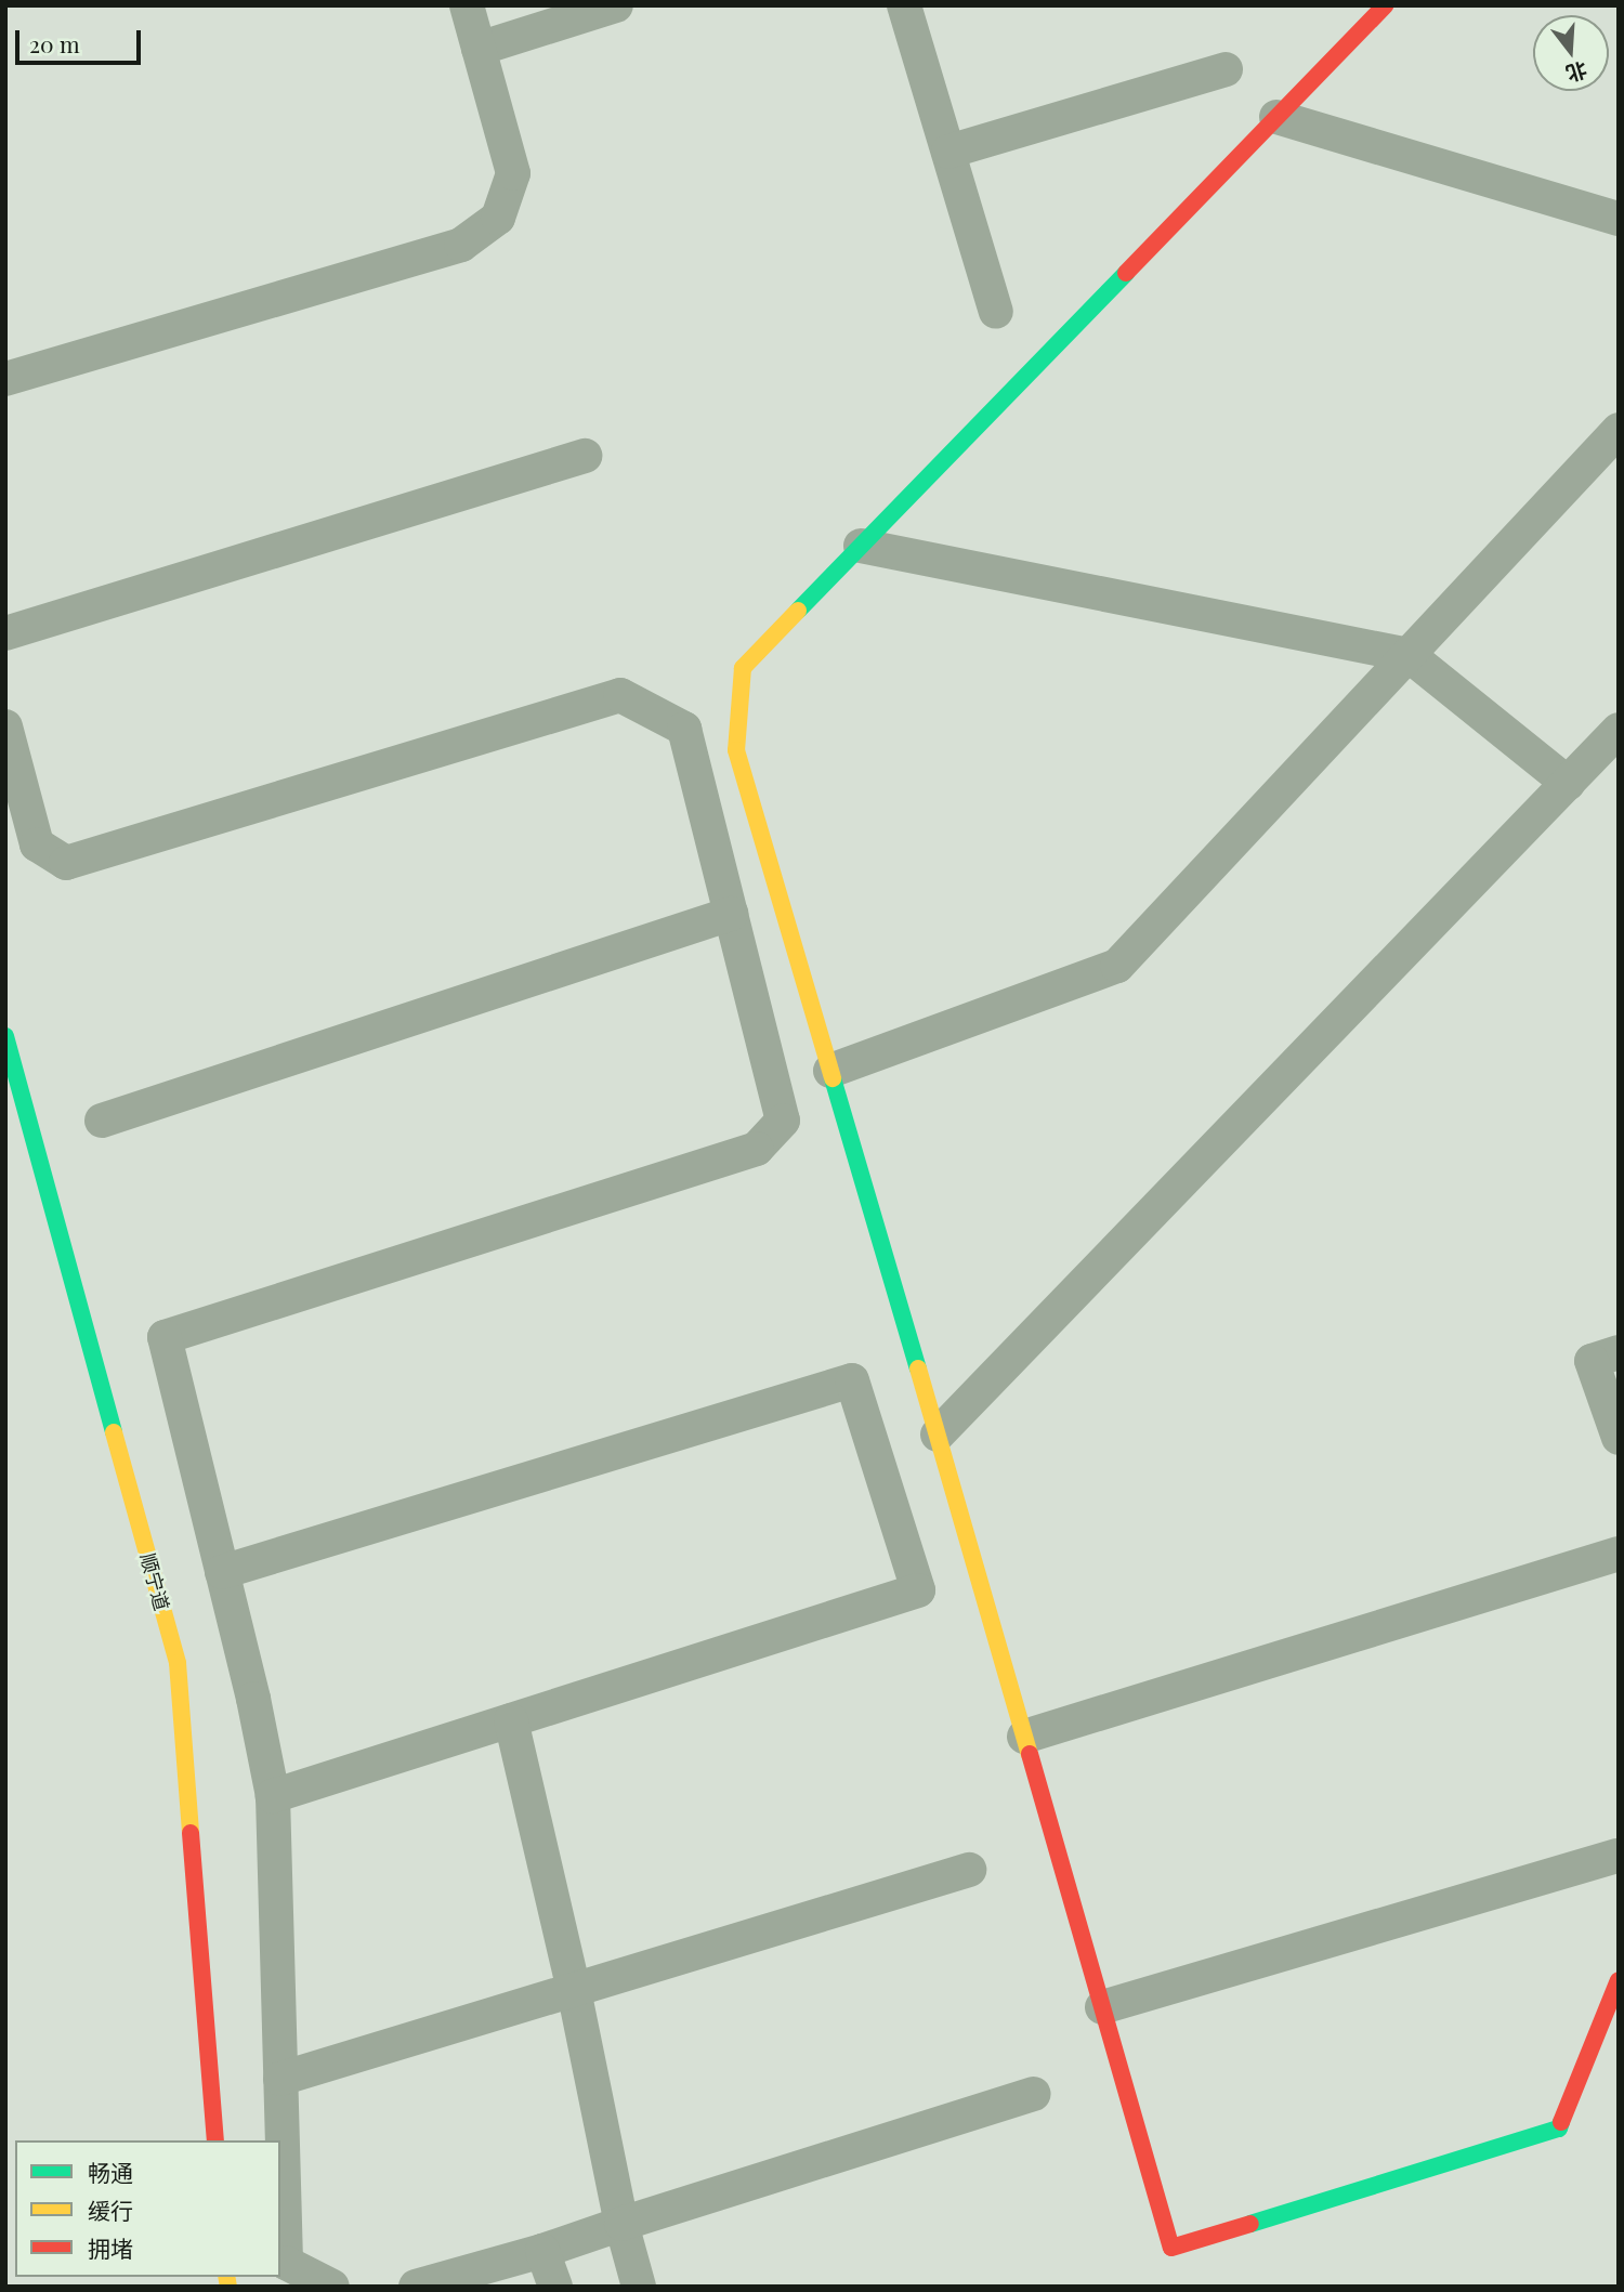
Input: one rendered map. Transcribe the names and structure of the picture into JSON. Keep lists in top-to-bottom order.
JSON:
{
  "streets": {
    "street": ["顺宁道"]
  },
  "legend": ["畅通", "缓行", "拥堵"],
  "scale_bar": "20 m",
  "north": "bottom"
}
